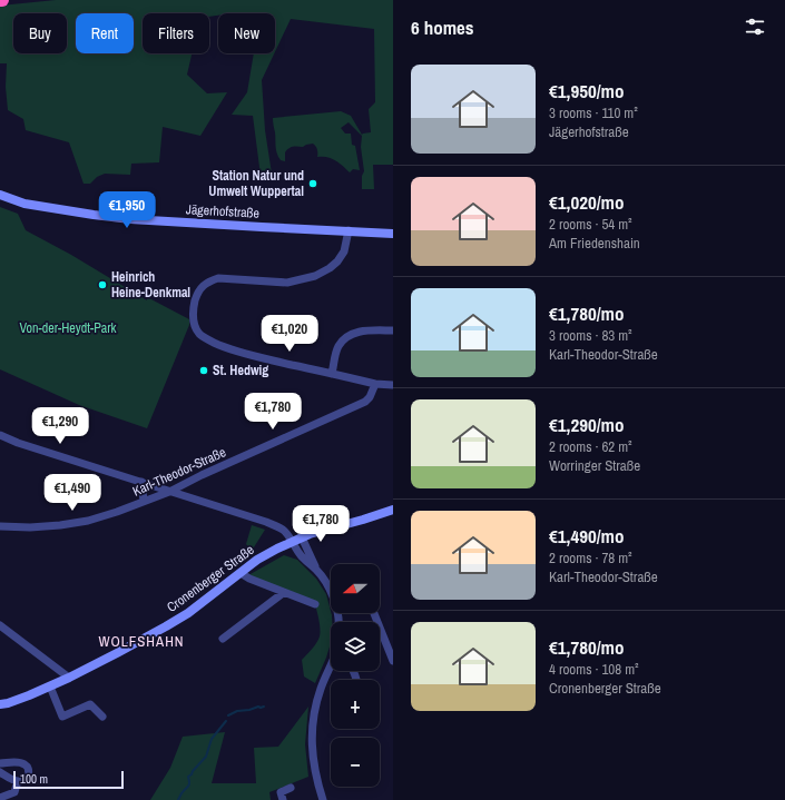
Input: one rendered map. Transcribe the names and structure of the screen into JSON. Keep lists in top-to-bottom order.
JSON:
{
  "streets": {
    "main road": ["Jägerhofstraße", "Cronenberger Straße"],
    "street": ["Karl-Theodor-Straße"]
  },
  "districts": ["WOLFSHAHN"],
  "parks": ["Von-der-Heydt-Park"],
  "places": ["Station Natur und Umwelt Wuppertal", "Heinrich Heine-Denkmal", "St. Hedwig"],
  "scale_bar": "100 m",
  "north": "left",
  "page": {
    "heading": "6 homes",
    "chip": [
      "Buy",
      "Rent",
      "Filters",
      "New"
    ],
    "list": [
      {
        "name": "€1,950/mo",
        "note": "3 rooms · 110 m² · Jägerhofstraße"
      },
      {
        "name": "€1,020/mo",
        "note": "2 rooms · 54 m² · Am Friedenshain"
      },
      {
        "name": "€1,780/mo",
        "note": "3 rooms · 83 m² · Karl-Theodor-Straße"
      },
      {
        "name": "€1,290/mo",
        "note": "2 rooms · 62 m² · Worringer Straße"
      },
      {
        "name": "€1,490/mo",
        "note": "2 rooms · 78 m² · Karl-Theodor-Straße"
      },
      {
        "name": "€1,780/mo",
        "note": "4 rooms · 108 m² · Cronenberger Straße"
      }
    ],
    "price": [
      "€1,950",
      "€1,020",
      "€1,780",
      "€1,290",
      "€1,490",
      "€1,780"
    ],
    "map_buttons": ["+", "−"],
    "scale": "100 m"
  }
}
